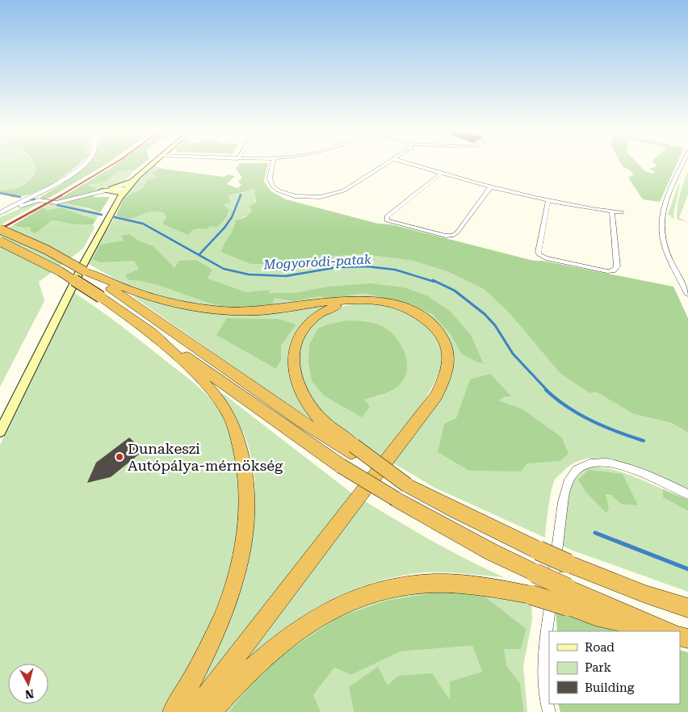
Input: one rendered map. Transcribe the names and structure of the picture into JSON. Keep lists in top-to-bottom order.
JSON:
{
  "water": ["Mogyoródi-patak"],
  "places": ["Dunakeszi Autópálya-mérnökség"],
  "legend": ["Road", "Park", "Building"],
  "north": "bottom"
}
